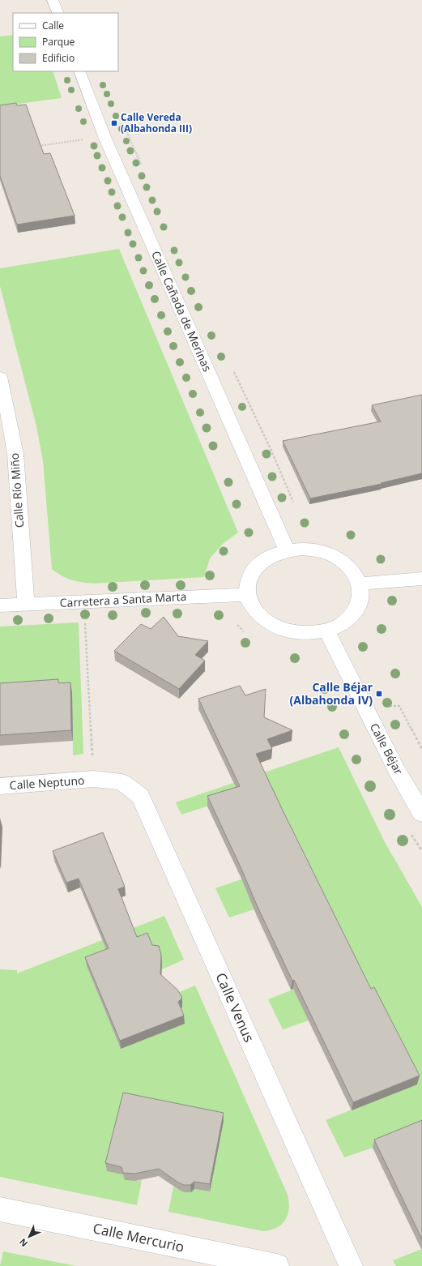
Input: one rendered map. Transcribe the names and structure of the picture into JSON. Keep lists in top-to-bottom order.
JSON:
{
  "streets": {
    "street": [
      "Calle Cañada de Merinas",
      "Calle Río Miño",
      "Carretera a Santa Marta",
      "Calle Béjar",
      "Calle Neptuno",
      "Calle Venus",
      "Calle Mercurio"
    ]
  },
  "crossings": [
    ["Calle Cañada de Merinas", "Carretera a Santa Marta"],
    ["Calle Cañada de Merinas", "Calle Béjar"],
    ["Calle Río Miño", "Carretera a Santa Marta"],
    ["Carretera a Santa Marta", "Calle Béjar"],
    ["Calle Neptuno", "Calle Venus"]
  ],
  "places": {
    "transit": ["Calle Vereda (Albahonda III)", "Calle Béjar (Albahonda IV)"]
  },
  "legend": ["Calle", "Parque", "Edificio"],
  "north": "bottom left"
}
